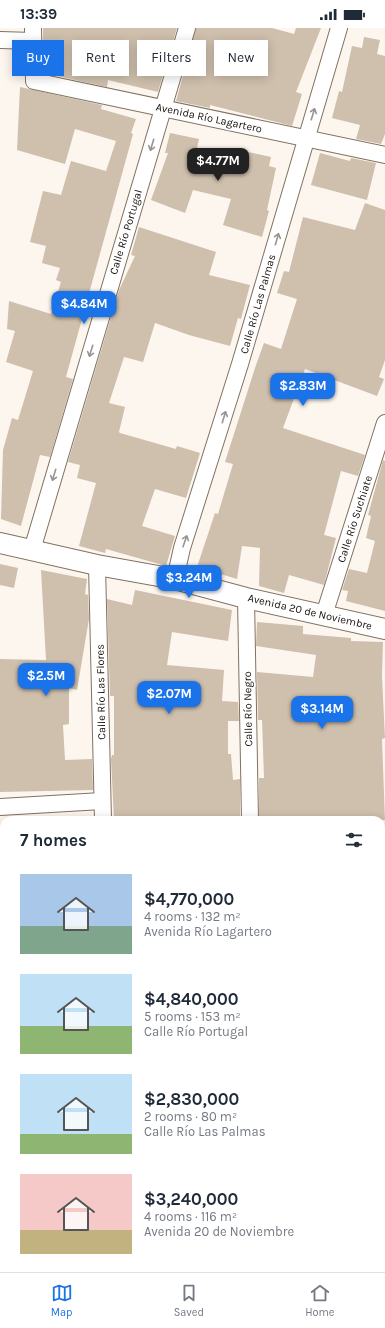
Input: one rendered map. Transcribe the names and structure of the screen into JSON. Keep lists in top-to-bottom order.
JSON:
{
  "streets": {
    "street": [
      "Avenida Río Lagartero",
      "Calle Río Portugal",
      "Calle Río Las Palmas",
      "Calle Río Suchiate",
      "Avenida 20 de Noviembre",
      "Calle Río Las Flores",
      "Calle Río Negro"
    ]
  },
  "crossings": [
    ["Avenida Río Lagartero", "Calle Río Portugal"],
    ["Avenida Río Lagartero", "Calle Río Las Palmas"],
    ["Calle Río Portugal", "Avenida 20 de Noviembre"],
    ["Calle Río Las Palmas", "Avenida 20 de Noviembre"],
    ["Calle Río Suchiate", "Avenida 20 de Noviembre"],
    ["Avenida 20 de Noviembre", "Calle Río Las Flores"],
    ["Avenida 20 de Noviembre", "Calle Río Negro"]
  ],
  "one_way": ["Calle Río Portugal", "Calle Río Las Palmas"],
  "page": {
    "status": "13:39",
    "chip": [
      "Buy",
      "Rent",
      "Filters",
      "New"
    ],
    "price": [
      "$4.77M",
      "$4.84M",
      "$2.83M",
      "$3.24M",
      "$2.5M",
      "$2.07M",
      "$3.14M"
    ],
    "heading": "7 homes",
    "list": [
      {
        "name": "$4,770,000",
        "note": "4 rooms · 132 m² · Avenida Río Lagartero"
      },
      {
        "name": "$4,840,000",
        "note": "5 rooms · 153 m² · Calle Río Portugal"
      },
      {
        "name": "$2,830,000",
        "note": "2 rooms · 80 m² · Calle Río Las Palmas"
      },
      {
        "name": "$3,240,000",
        "note": "4 rooms · 116 m² · Avenida 20 de Noviembre"
      }
    ],
    "tabs": ["Map", "Saved", "Home"]
  }
}
